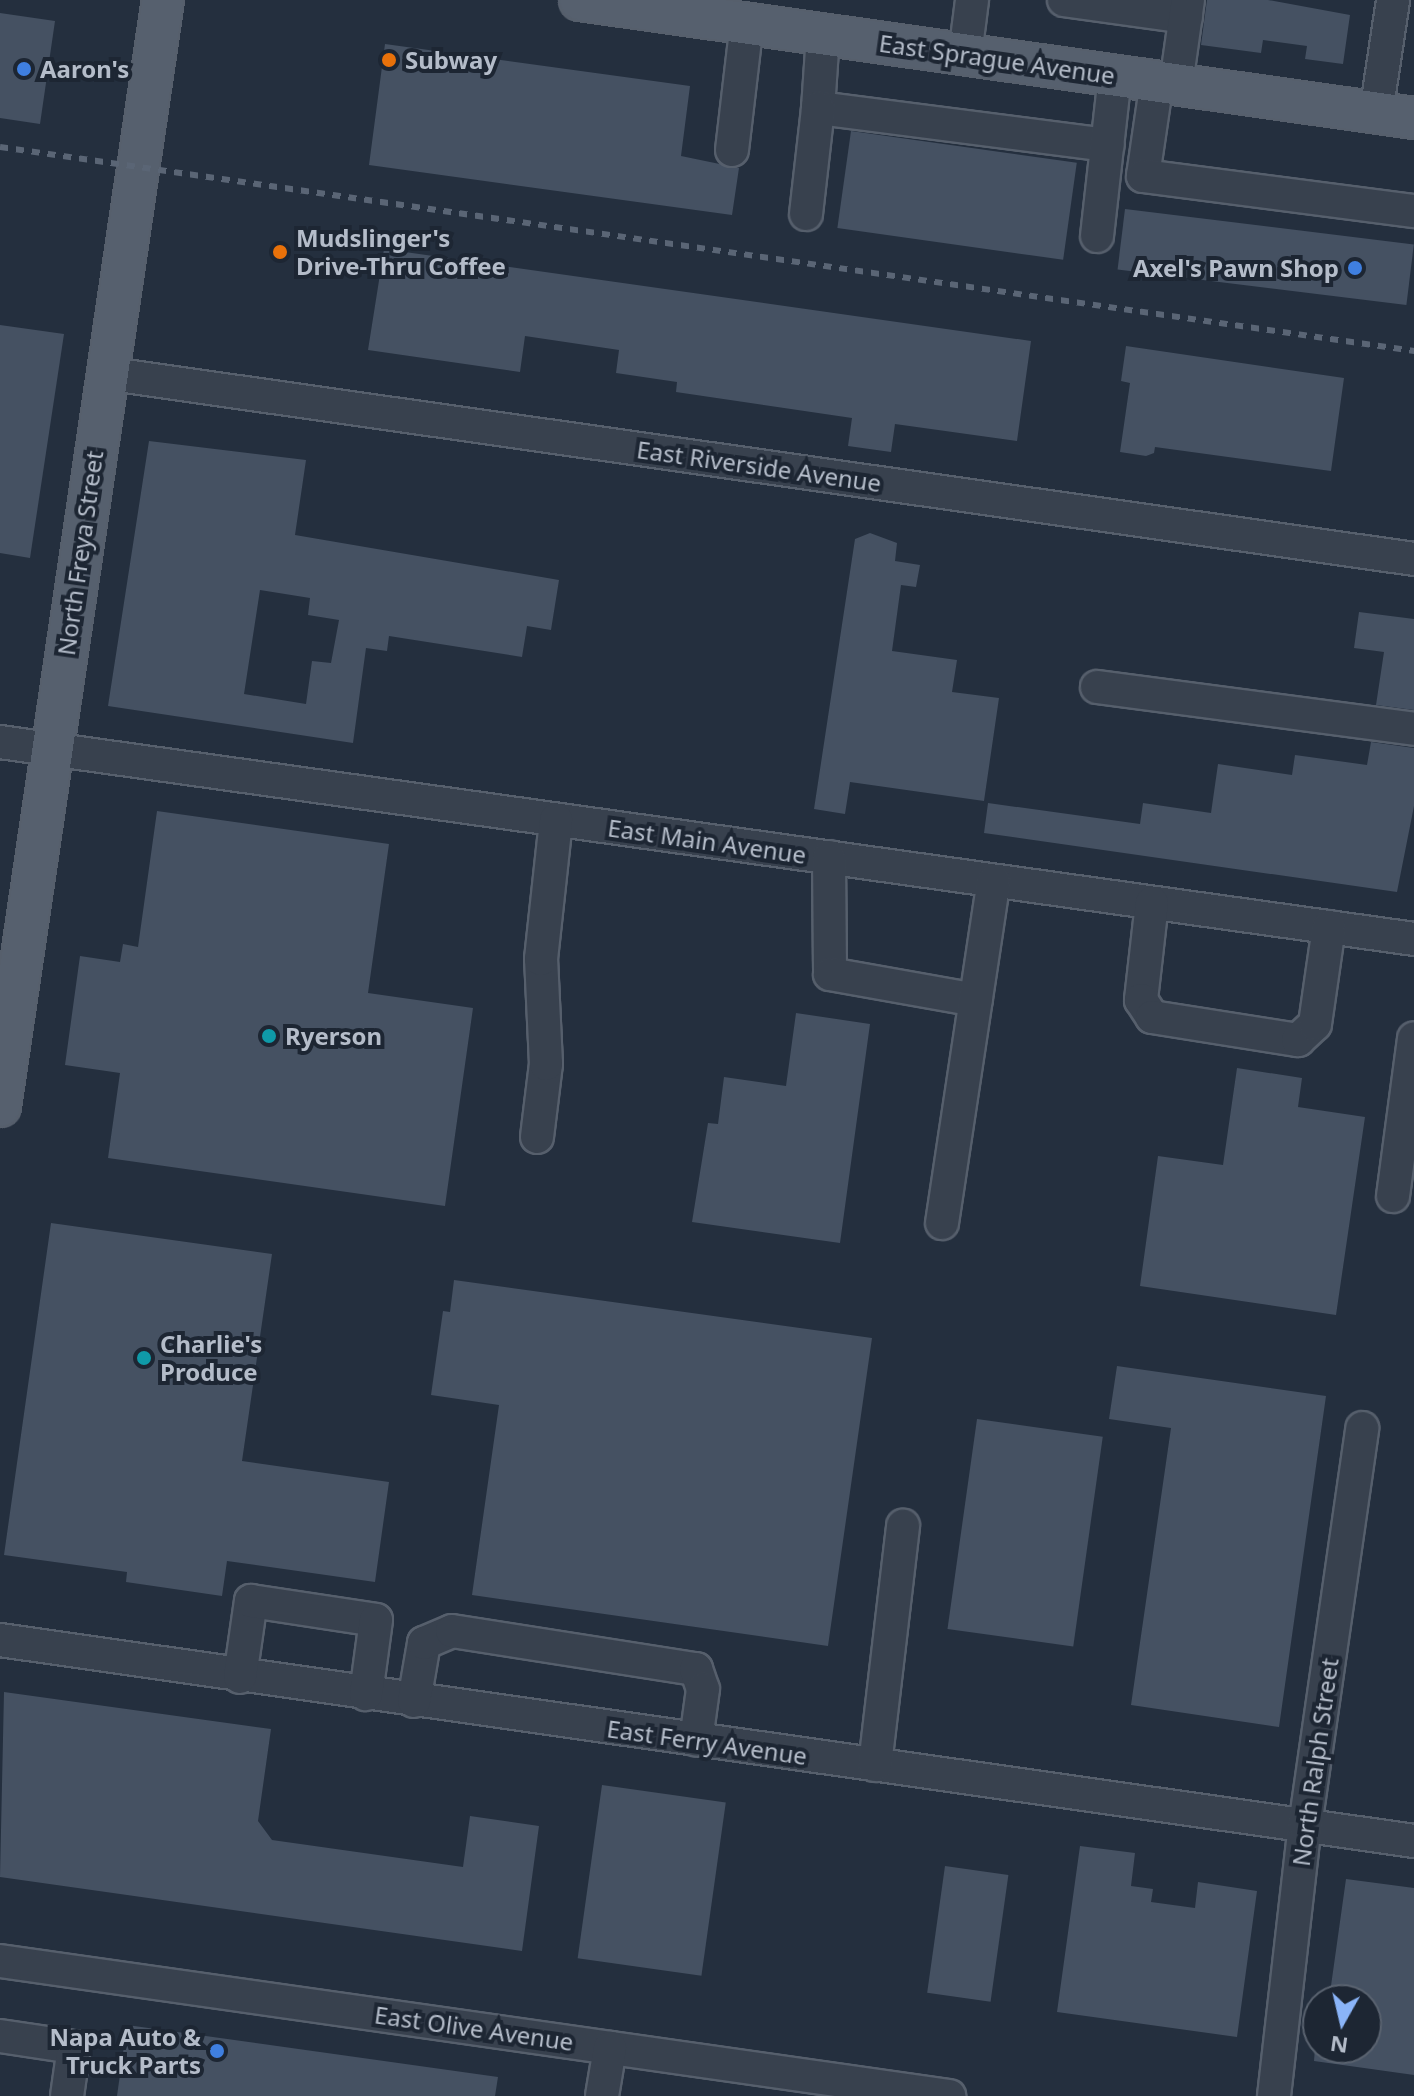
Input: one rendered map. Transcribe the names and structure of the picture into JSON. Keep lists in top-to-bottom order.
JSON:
{
  "streets": {
    "main road": ["East Sprague Avenue", "North Freya Street"],
    "street": [
      "East Riverside Avenue",
      "East Main Avenue",
      "East Ferry Avenue",
      "North Ralph Street",
      "East Olive Avenue"
    ]
  },
  "crossings": [
    ["East Riverside Avenue", "North Freya Street"],
    ["North Freya Street", "East Main Avenue"],
    ["East Ferry Avenue", "North Ralph Street"]
  ],
  "places": [
    "Subway",
    "Aaron's",
    "Mudslinger's Drive-Thru Coffee",
    "Axel's Pawn Shop",
    "Ryerson",
    "Charlie's Produce",
    "Napa Auto & Truck Parts"
  ],
  "north": "bottom"
}
